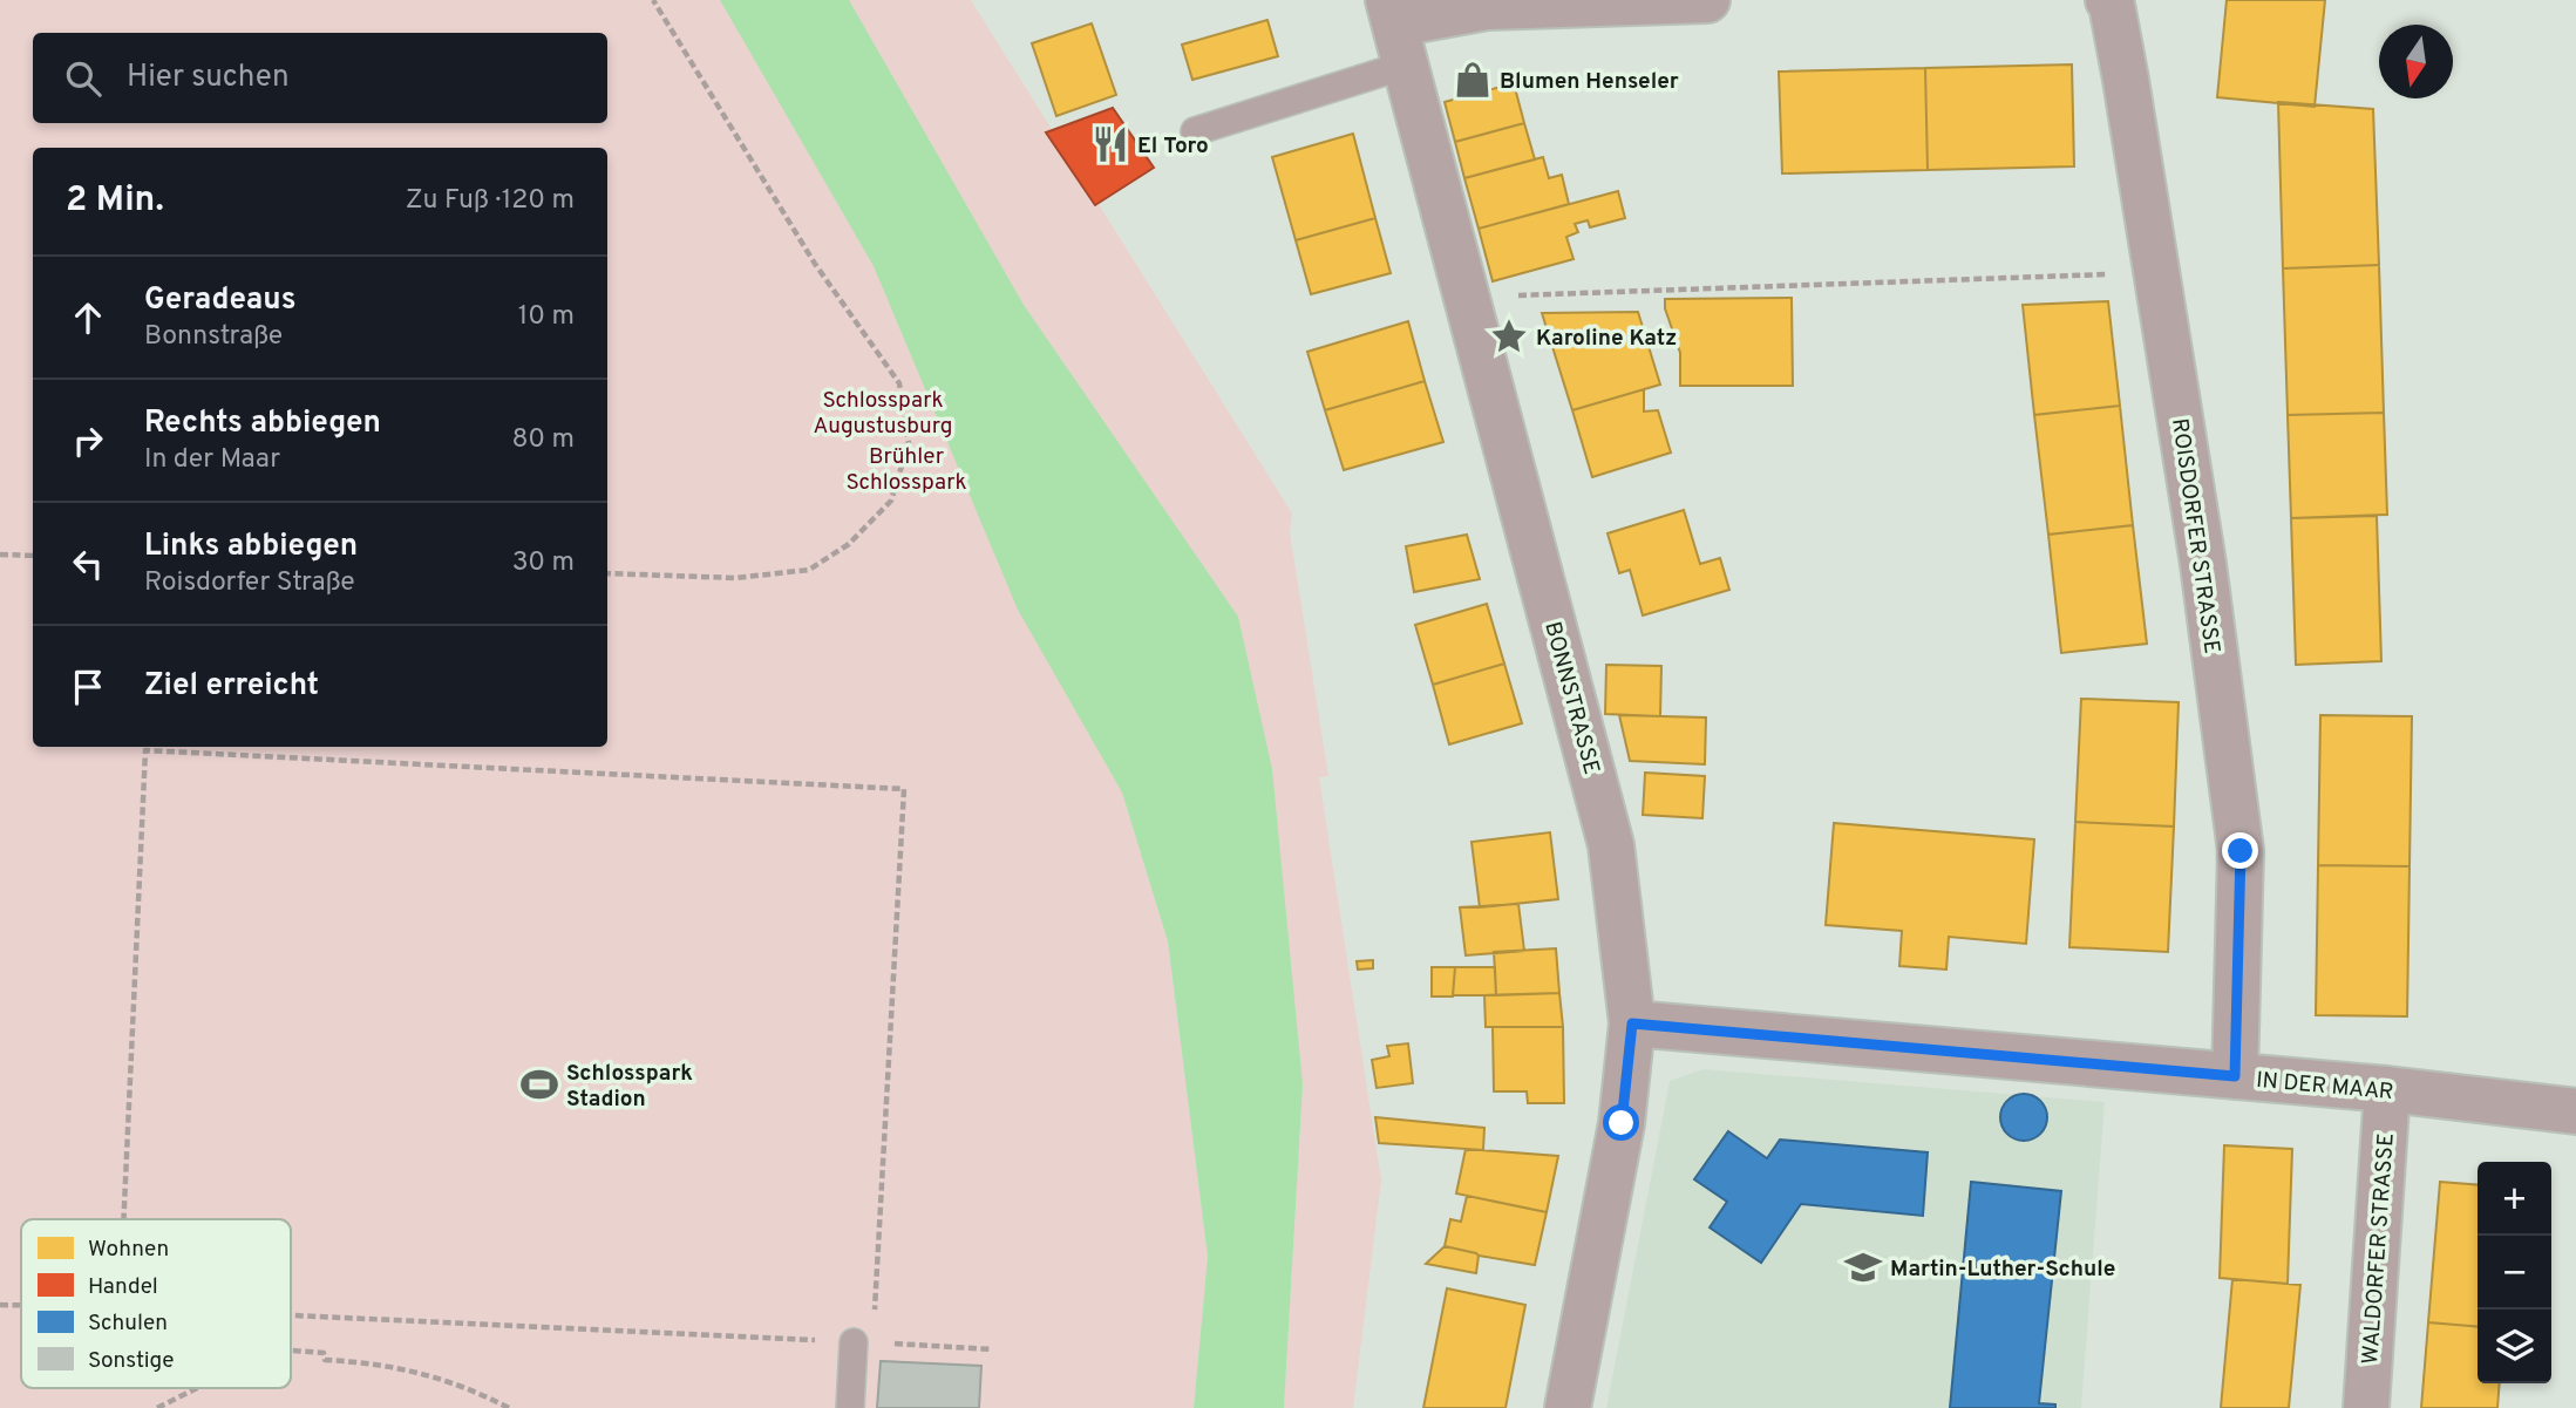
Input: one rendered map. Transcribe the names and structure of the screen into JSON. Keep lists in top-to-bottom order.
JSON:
{
  "streets": {
    "street": [
      "ROISDORFER STRASSE",
      "BONNSTRASSE",
      "IN DER MAAR",
      "WALDORFER STRASSE"
    ]
  },
  "crossings": [
    ["ROISDORFER STRASSE", "IN DER MAAR"],
    ["BONNSTRASSE", "IN DER MAAR"],
    ["IN DER MAAR", "WALDORFER STRASSE"]
  ],
  "parks": ["Schlosspark Augustusburg", "Brühler Schlosspark"],
  "places": {
    "shop": ["Blumen Henseler"],
    "restaurant": ["El Toro"],
    "place": ["Karoline Katz"],
    "sports": ["Schlosspark Stadion"],
    "school or university": ["Martin-Luther-Schule"]
  },
  "legend": [
    "Wohnen",
    "Handel",
    "Schulen",
    "Sonstige"
  ],
  "north": "bottom",
  "page": {
    "search": "Hier suchen",
    "heading": ["2 Min.", "Zu Fuß · 120 m"],
    "list": [
      ["Geradeaus", "Bonnstraße", "10 m"],
      ["Rechts abbiegen", "In der Maar", "80 m"],
      ["Links abbiegen", "Roisdorfer Straße", "30 m"],
      "Ziel erreicht"
    ],
    "map_buttons": ["+", "−"]
  }
}
